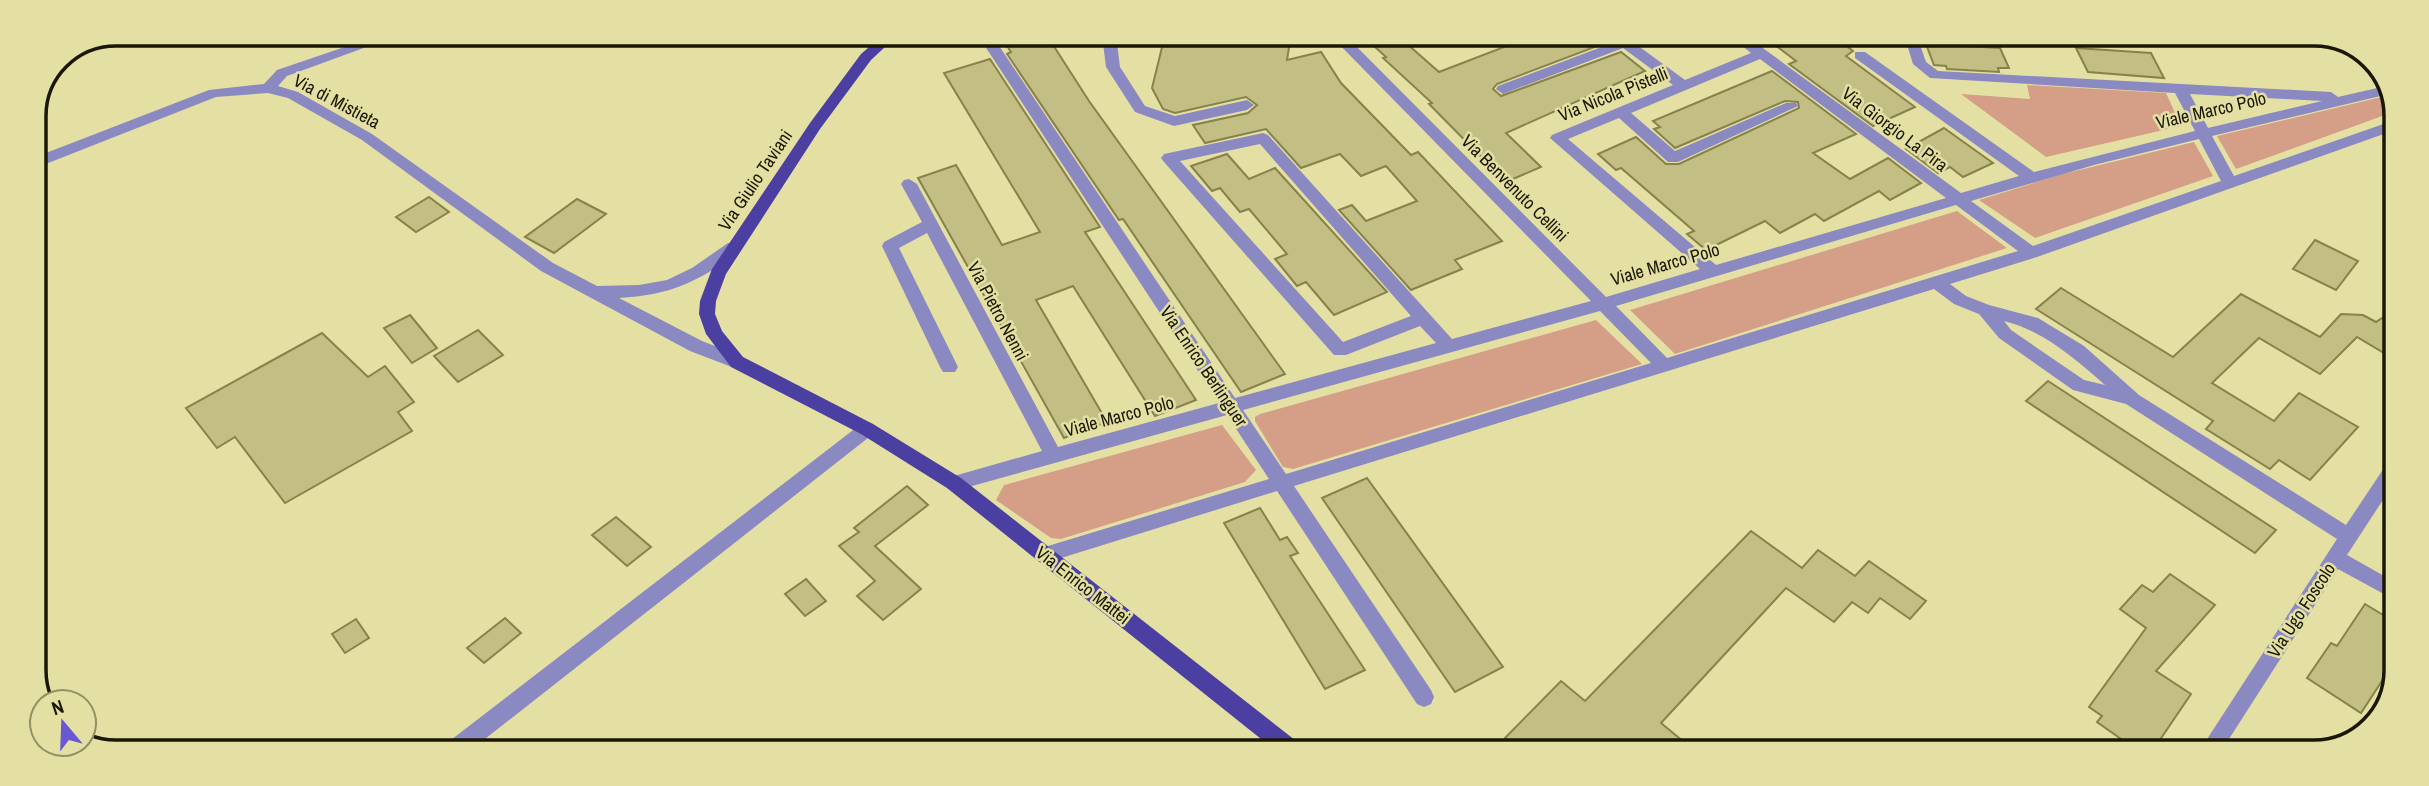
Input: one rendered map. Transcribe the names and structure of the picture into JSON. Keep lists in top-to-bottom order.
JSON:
{
  "streets": {
    "main road": ["Via Giulio Taviani", "Via Enrico Mattei"],
    "street": [
      "Via Nicola Pistelli",
      "Via di Mistieta",
      "Viale Marco Polo",
      "Via Giorgio La Pira",
      "Via Benvenuto Cellini",
      "Via Pietro Nenni",
      "Via Enrico Berlinguer",
      "Via Ugo Foscolo"
    ]
  },
  "crossings": [
    ["Via Nicola Pistelli", "Viale Marco Polo"],
    ["Via Nicola Pistelli", "Via Giorgio La Pira"],
    ["Via di Mistieta", "Via Giulio Taviani"],
    ["Via di Mistieta", "Via Enrico Mattei"],
    ["Viale Marco Polo", "Via Giorgio La Pira"],
    ["Viale Marco Polo", "Via Benvenuto Cellini"],
    ["Viale Marco Polo", "Via Pietro Nenni"],
    ["Viale Marco Polo", "Via Enrico Berlinguer"],
    ["Viale Marco Polo", "Via Enrico Mattei"],
    ["Via Giulio Taviani", "Via Enrico Mattei"]
  ],
  "north": "top"
}
